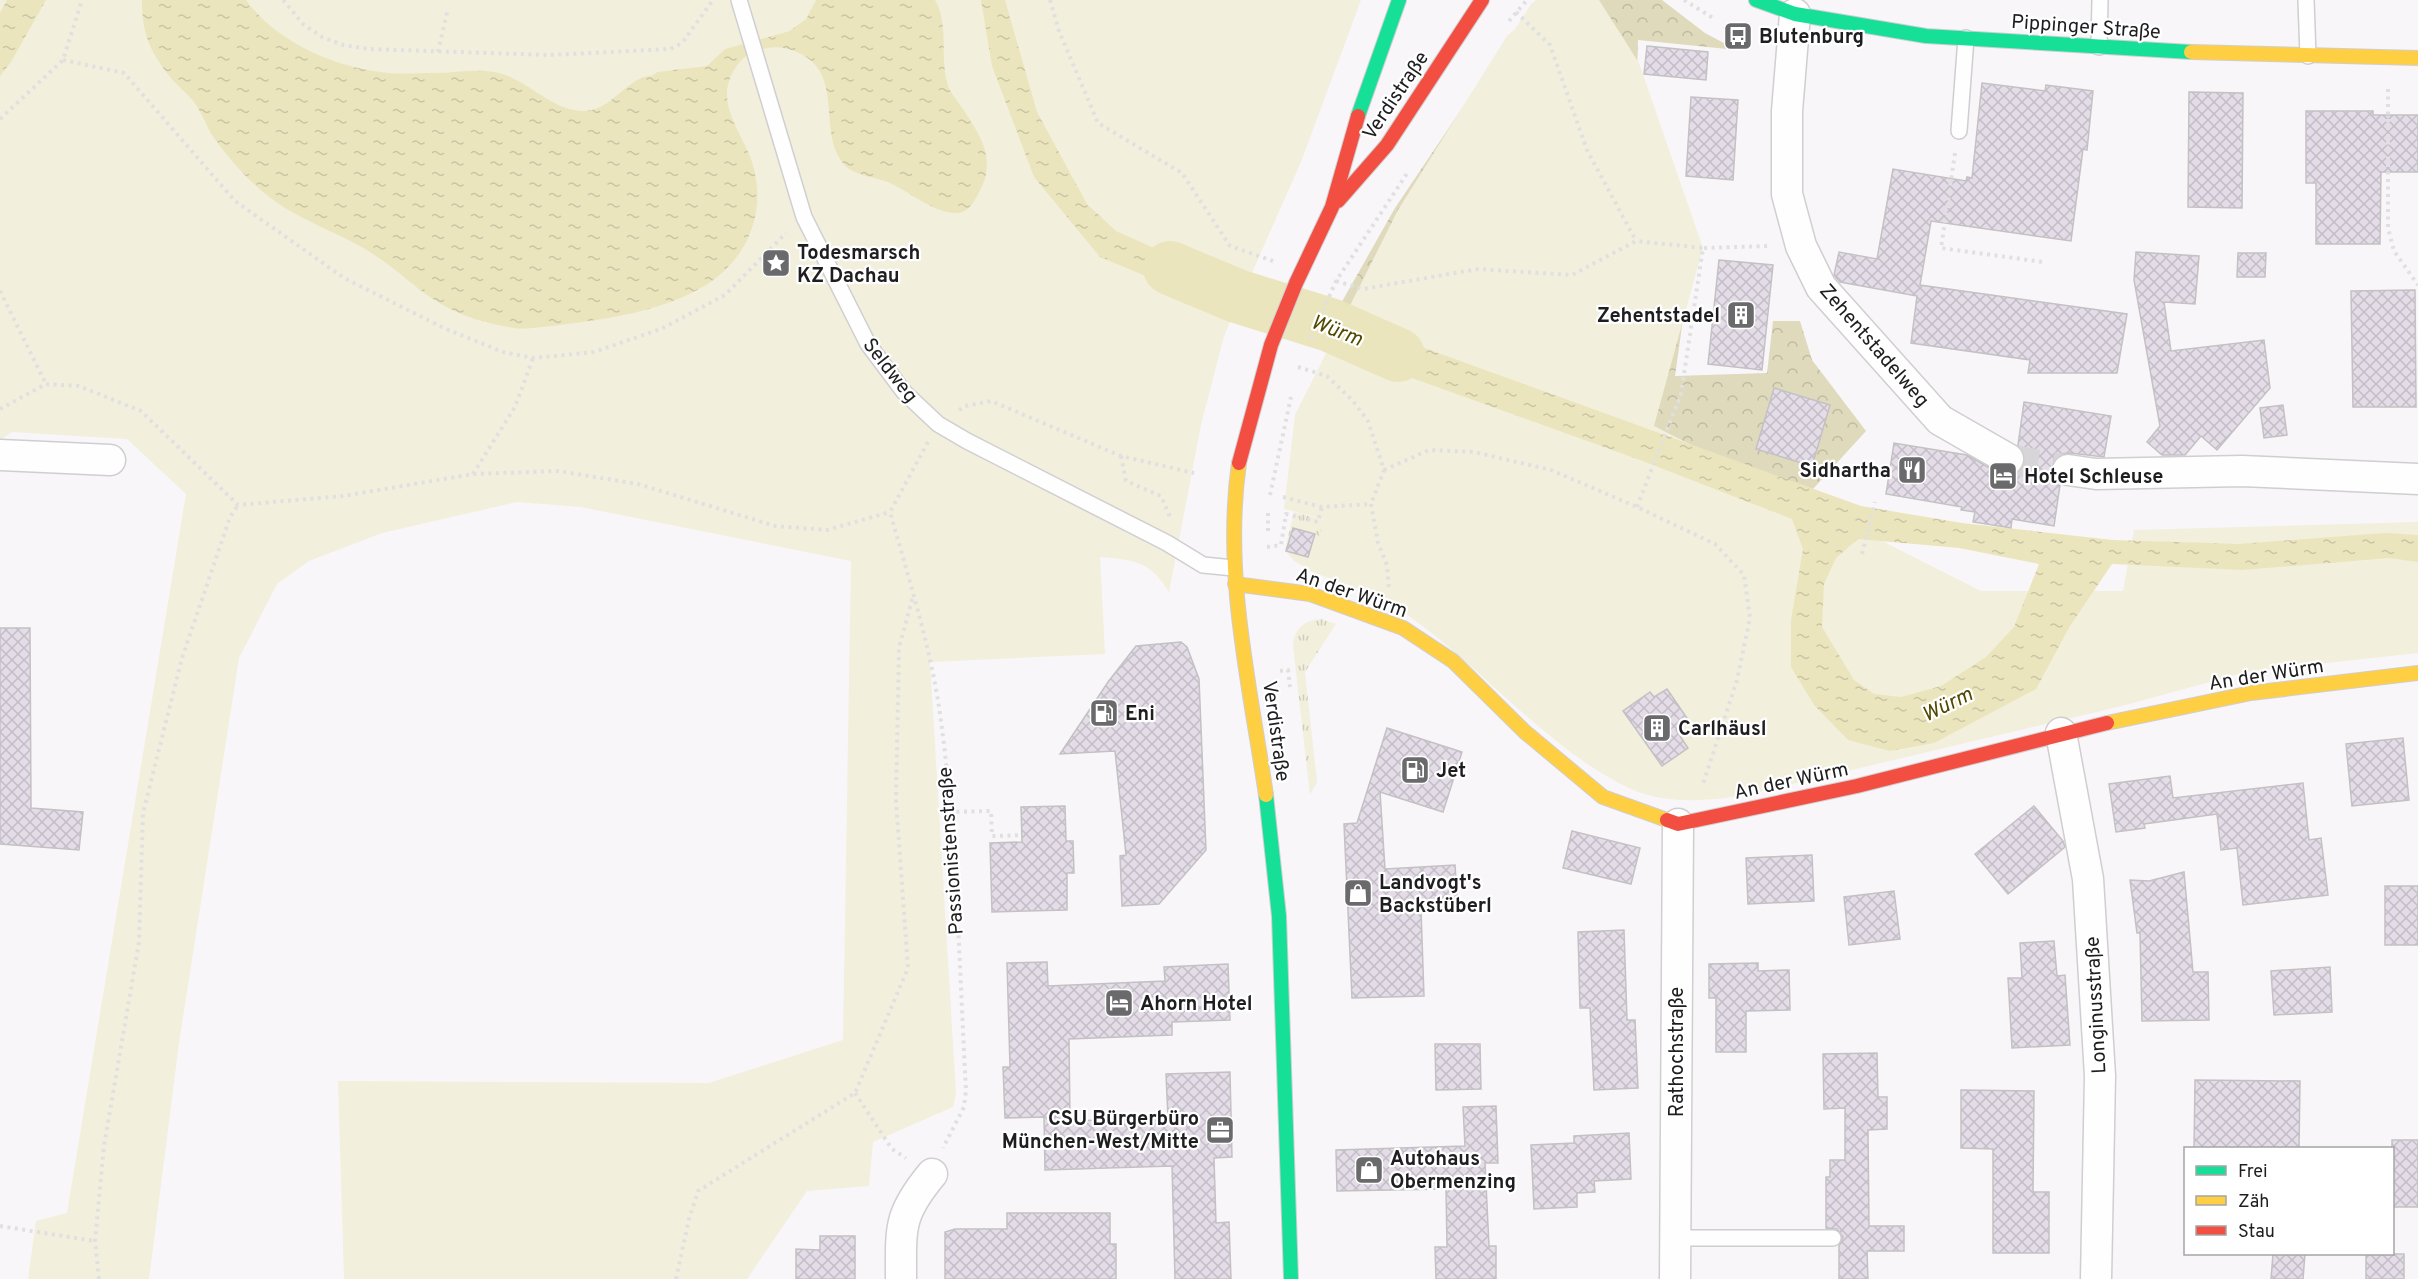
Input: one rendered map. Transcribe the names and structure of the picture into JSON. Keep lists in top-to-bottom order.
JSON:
{
  "streets": {
    "main road": ["Pippinger Straße", "Verdistraße", "An der Würm"],
    "street": ["Zehentstadelweg", "Longinusstraße", "Rathochstraße"],
    "lane": ["Seldweg"],
    "path": ["Passionistenstraße"]
  },
  "crossings": [
    ["Pippinger Straße", "Zehentstadelweg"],
    ["Verdistraße", "Seldweg"],
    ["Verdistraße", "An der Würm"],
    ["An der Würm", "Longinusstraße"],
    ["An der Würm", "Rathochstraße"]
  ],
  "water": ["Würm"],
  "places": {
    "bus stop": ["Blutenburg"],
    "place": ["Todesmarsch KZ Dachau"],
    "building": ["Zehentstadel", "Carlhäusl"],
    "restaurant": ["Sidhartha"],
    "hotel": ["Hotel Schleuse", "Ahorn Hotel"],
    "fuel station": ["Eni", "Jet"],
    "shop": ["Landvogt's Backstüberl", "Autohaus Obermenzing"],
    "office": ["CSU Bürgerbüro München-West/Mitte"]
  },
  "legend": ["Frei", "Zäh", "Stau"]
}
